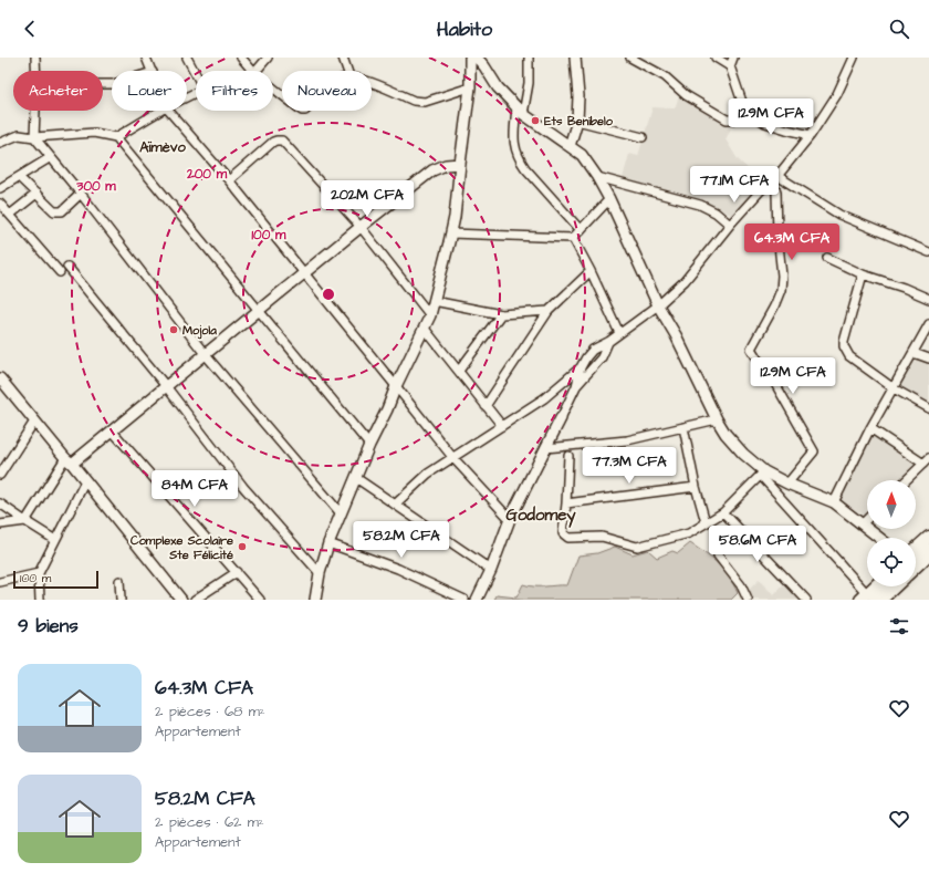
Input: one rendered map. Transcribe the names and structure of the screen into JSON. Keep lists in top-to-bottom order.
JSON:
{
  "districts": ["Aïmèvo", "Godomey"],
  "places": ["Ets Benibelo", "Mojola", "Complexe Scolaire Ste Félicité"],
  "scale_bar": "100 m",
  "north": "top",
  "page": {
    "header": "Habito",
    "chip": [
      "Acheter",
      "Louer",
      "Filtres",
      "Nouveau"
    ],
    "price": [
      "129M CFA",
      "77.1M CFA",
      "202M CFA",
      "64.3M CFA",
      "129M CFA",
      "77.3M CFA",
      "84M CFA",
      "58.2M CFA",
      "58.6M CFA"
    ],
    "scale": "100 m",
    "heading": "9 biens",
    "list": [
      {
        "name": "64.3M CFA",
        "note": "2 pièces · 68 m² · Appartement"
      },
      {
        "name": "58.2M CFA",
        "note": "2 pièces · 62 m² · Appartement"
      }
    ]
  },
  "rings": ["200 m", "300 m", "100 m"]
}
